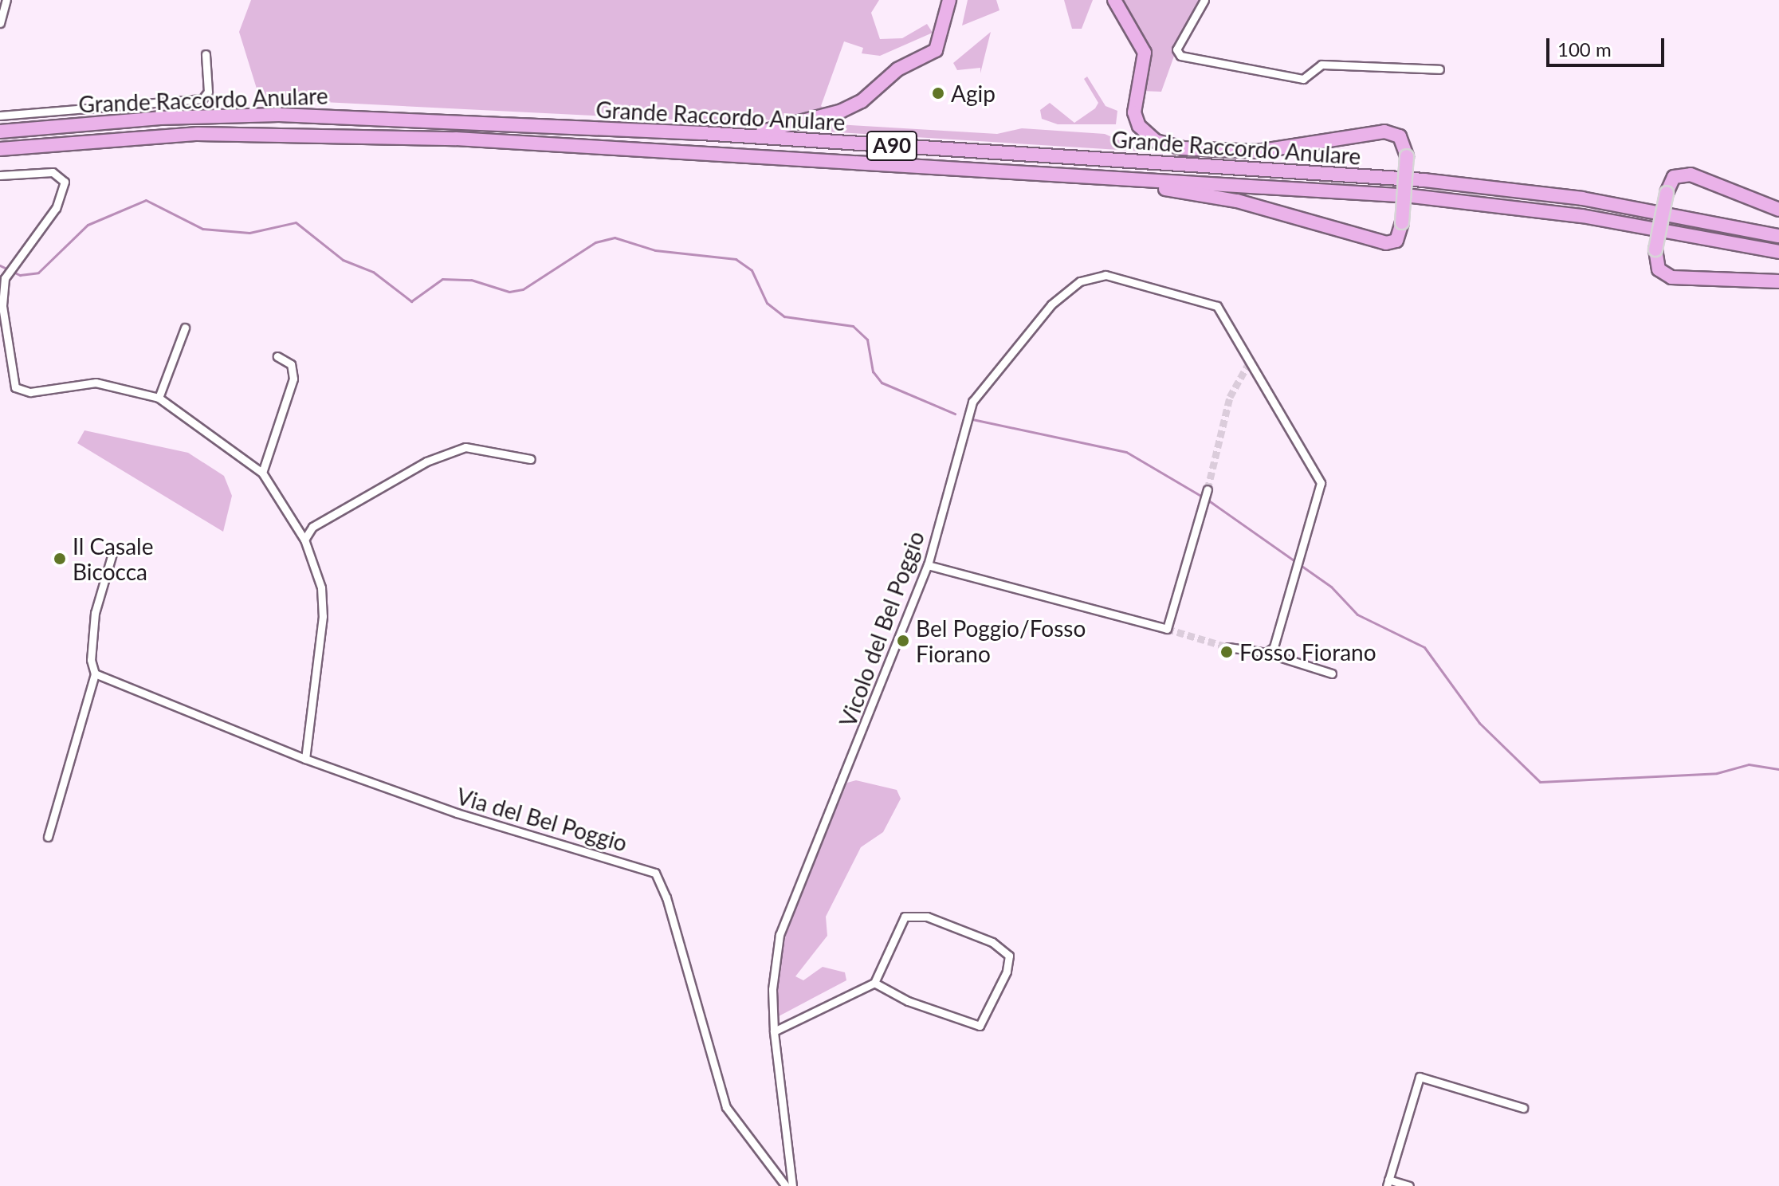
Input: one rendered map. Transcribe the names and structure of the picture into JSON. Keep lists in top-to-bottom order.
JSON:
{
  "streets": {
    "highway": ["Grande Raccordo Anulare", "A90"],
    "street": ["Vicolo del Bel Poggio", "Via del Bel Poggio"]
  },
  "places": [
    "Agip",
    "Il Casale Bicocca",
    "Bel Poggio/Fosso Fiorano",
    "Fosso Fiorano"
  ],
  "scale_bar": "100 m"
}
